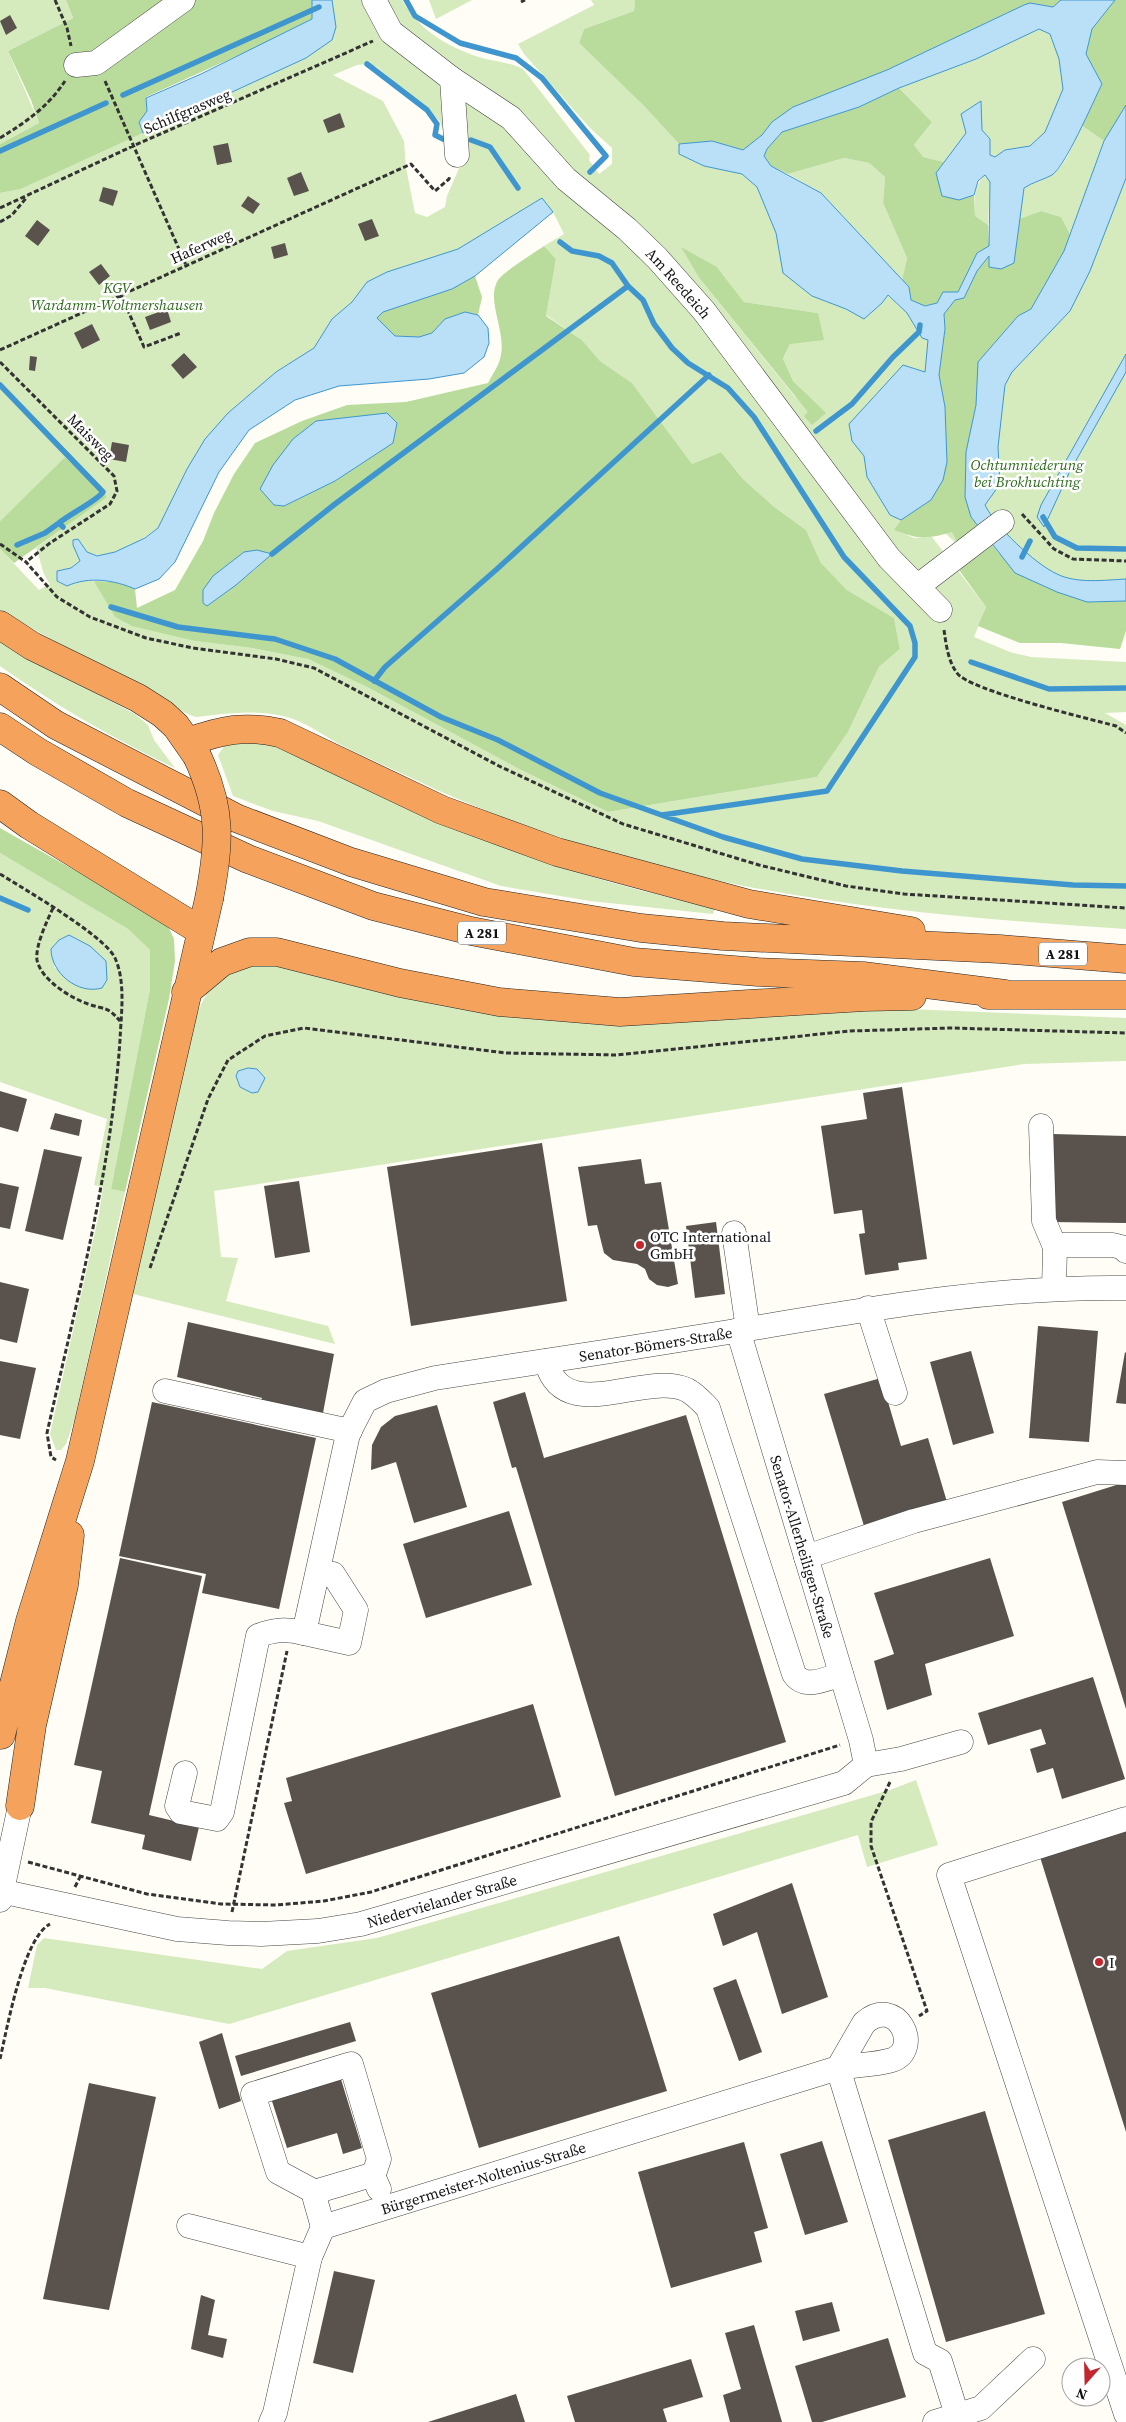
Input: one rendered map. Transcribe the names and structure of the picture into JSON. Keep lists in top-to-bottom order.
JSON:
{
  "streets": {
    "highway": ["A 281"],
    "street": [
      "Am Reedeich",
      "Senator-Bömers-Straße",
      "Senator-Allerheiligen-Straße",
      "Niedervielander Straße",
      "Bürgermeister-Noltenius-Straße"
    ],
    "path": ["Schilfgrasweg", "Haferweg", "Maisweg"]
  },
  "crossings": [
    ["Schilfgrasweg", "Am Reedeich"],
    ["Senator-Bömers-Straße", "Senator-Allerheiligen-Straße"],
    ["Senator-Allerheiligen-Straße", "Niedervielander Straße"]
  ],
  "parks": ["KGV Wardamm-Woltmershausen", "Ochtumniederung bei Brokhuchting"],
  "places": ["OTC International GmbH", "I"],
  "north": "bottom"
}
